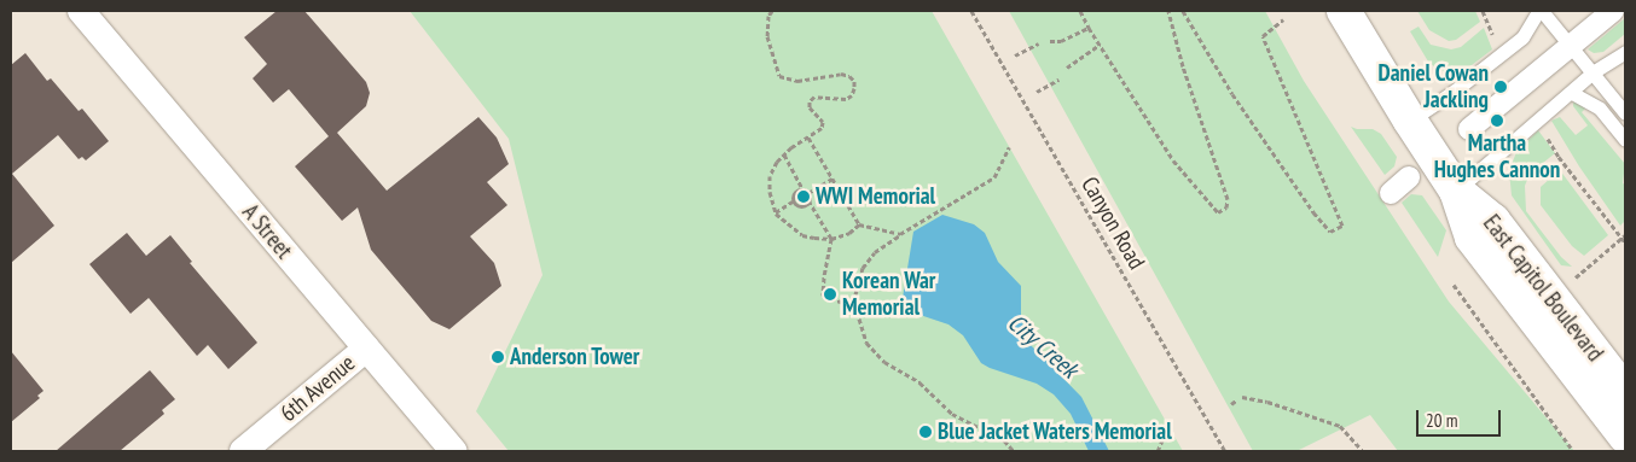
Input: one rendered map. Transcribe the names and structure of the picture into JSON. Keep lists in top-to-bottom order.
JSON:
{
  "streets": {
    "street": ["A Street", "East Capitol Boulevard", "6th Avenue"],
    "path": ["Canyon Road"]
  },
  "crossings": [
    ["A Street", "6th Avenue"]
  ],
  "water": ["City Creek"],
  "places": [
    "Daniel Cowan Jackling",
    "Martha Hughes Cannon",
    "WWI Memorial",
    "Korean War Memorial",
    "Anderson Tower",
    "Blue Jacket Waters Memorial"
  ],
  "scale_bar": "20 m"
}
